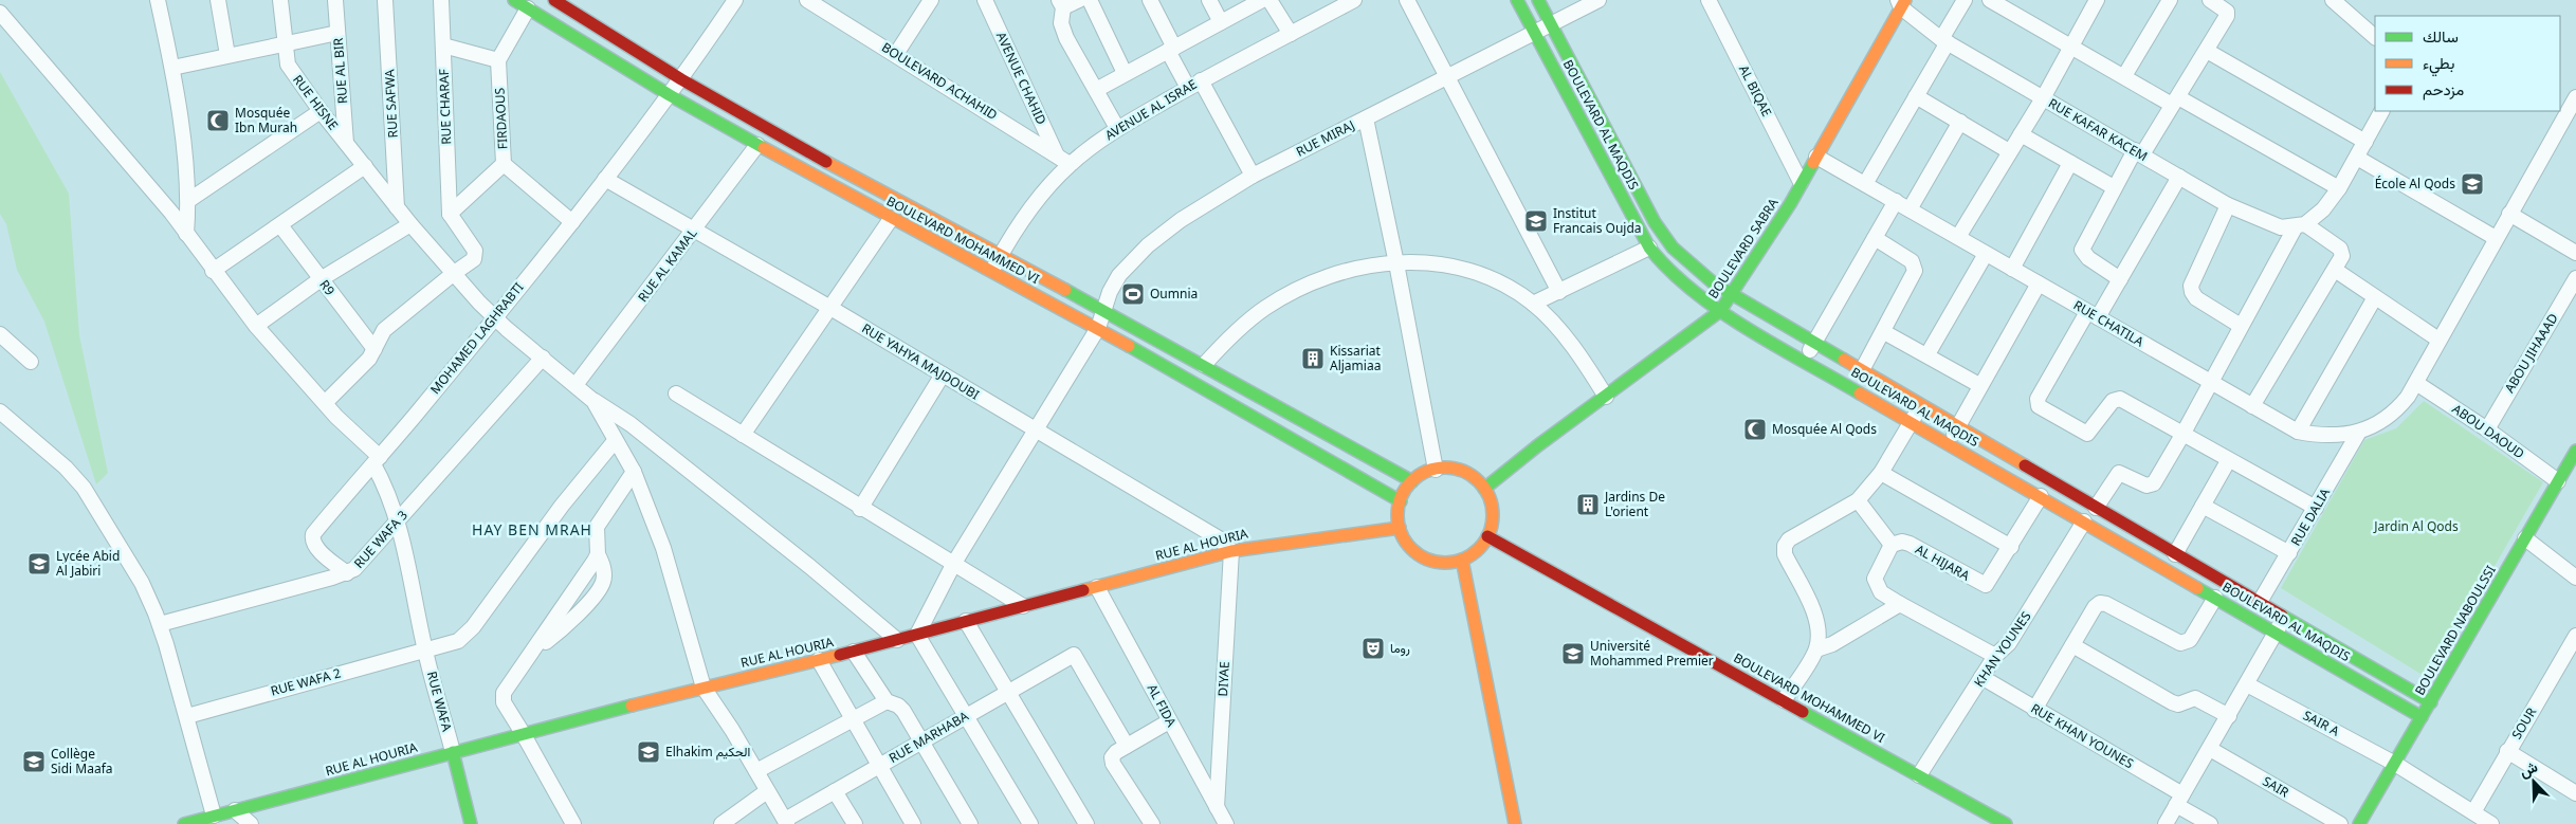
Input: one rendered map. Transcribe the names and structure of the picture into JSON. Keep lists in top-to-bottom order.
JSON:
{
  "streets": {
    "street": [
      "RUE AL BIR",
      "AVENUE CHAHID",
      "BOULEVARD ACHAHID",
      "AL BIQAE",
      "RUE HISNE",
      "RUE SAFWA",
      "RUE CHARAF",
      "AVENUE AL ISRAE",
      "FIRDAOUS",
      "BOULEVARD AL MAQDIS",
      "RUE KAFAR KACEM",
      "RUE MIRAJ",
      "BOULEVARD MOHAMMED VI",
      "BOULEVARD SABRA",
      "RUE AL KAMAL",
      "R9",
      "RUE CHATILA",
      "MOHAMED LAGHRABTI",
      "ABOU JIHAAAD",
      "RUE YAHYA MAJDOUBI",
      "ABOU DAOUD",
      "RUE DALIA",
      "RUE WAFA 3",
      "RUE AL HOURIA",
      "AL HIJARA",
      "BOULEVARD NABOULSSI",
      "KHAN YOUNES",
      "DIYAE",
      "RUE WAFA 2",
      "RUE WAFA",
      "AL FIDA",
      "SAIR A",
      "SOUR",
      "RUE KHAN YOUNES",
      "RUE MARHABA",
      "SAIR"
    ]
  },
  "crossings": [
    ["RUE AL BIR", "RUE HISNE"],
    ["AVENUE CHAHID", "BOULEVARD ACHAHID"],
    ["BOULEVARD ACHAHID", "AVENUE AL ISRAE"],
    ["AL BIQAE", "BOULEVARD SABRA"],
    ["RUE HISNE", "RUE SAFWA"],
    ["RUE HISNE", "RUE AL KAMAL"],
    ["RUE HISNE", "MOHAMED LAGHRABTI"],
    ["RUE HISNE", "RUE WAFA 3"],
    ["RUE CHARAF", "FIRDAOUS"],
    ["AVENUE AL ISRAE", "BOULEVARD MOHAMMED VI"],
    ["BOULEVARD AL MAQDIS", "RUE MIRAJ"],
    ["BOULEVARD AL MAQDIS", "BOULEVARD SABRA"],
    ["BOULEVARD AL MAQDIS", "RUE DALIA"],
    ["BOULEVARD AL MAQDIS", "BOULEVARD NABOULSSI"],
    ["BOULEVARD AL MAQDIS", "KHAN YOUNES"],
    ["RUE KAFAR KACEM", "BOULEVARD SABRA"],
    ["RUE MIRAJ", "BOULEVARD MOHAMMED VI"],
    ["RUE MIRAJ", "RUE YAHYA MAJDOUBI"],
    ["RUE MIRAJ", "RUE AL HOURIA"],
    ["BOULEVARD MOHAMMED VI", "BOULEVARD SABRA"],
    ["BOULEVARD MOHAMMED VI", "RUE AL KAMAL"],
    ["BOULEVARD MOHAMMED VI", "MOHAMED LAGHRABTI"],
    ["BOULEVARD MOHAMMED VI", "RUE AL HOURIA"],
    ["BOULEVARD MOHAMMED VI", "KHAN YOUNES"],
    ["BOULEVARD SABRA", "RUE CHATILA"],
    ["BOULEVARD SABRA", "RUE AL HOURIA"],
    ["RUE AL KAMAL", "RUE YAHYA MAJDOUBI"],
    ["RUE CHATILA", "ABOU DAOUD"],
    ["RUE CHATILA", "RUE DALIA"],
    ["MOHAMED LAGHRABTI", "RUE YAHYA MAJDOUBI"],
    ["MOHAMED LAGHRABTI", "RUE WAFA 3"],
    ["MOHAMED LAGHRABTI", "RUE WAFA"],
    ["ABOU JIHAAAD", "ABOU DAOUD"],
    ["RUE YAHYA MAJDOUBI", "RUE AL HOURIA"],
    ["RUE YAHYA MAJDOUBI", "DIYAE"],
    ["ABOU DAOUD", "BOULEVARD NABOULSSI"],
    ["RUE WAFA 3", "RUE WAFA"],
    ["RUE AL HOURIA", "DIYAE"],
    ["RUE AL HOURIA", "RUE WAFA"],
    ["RUE AL HOURIA", "AL FIDA"],
    ["BOULEVARD NABOULSSI", "SAIR A"],
    ["KHAN YOUNES", "RUE KHAN YOUNES"],
    ["DIYAE", "AL FIDA"],
    ["RUE WAFA 2", "RUE WAFA"],
    ["SAIR A", "SOUR"]
  ],
  "districts": ["HAY BEN MRAH"],
  "parks": ["Jardin Al Qods"],
  "places": {
    "mosque": ["Mosquée Ibn Murah", "Mosquée Al Qods"],
    "school or university": [
      "École Al Qods",
      "Institut Francais Oujda",
      "Lycée Abid Al Jabiri",
      "Université Mohammed Premier",
      "Elhakim الحكيم",
      "Collège Sidi Maafa"
    ],
    "sports": ["Oumnia"],
    "building": ["Kissariat Aljamiaa", "Jardins De L'orient"],
    "theatre": ["روما"]
  },
  "legend": ["سالك", "بطيء", "مزدحم"],
  "north": "top left"
}
